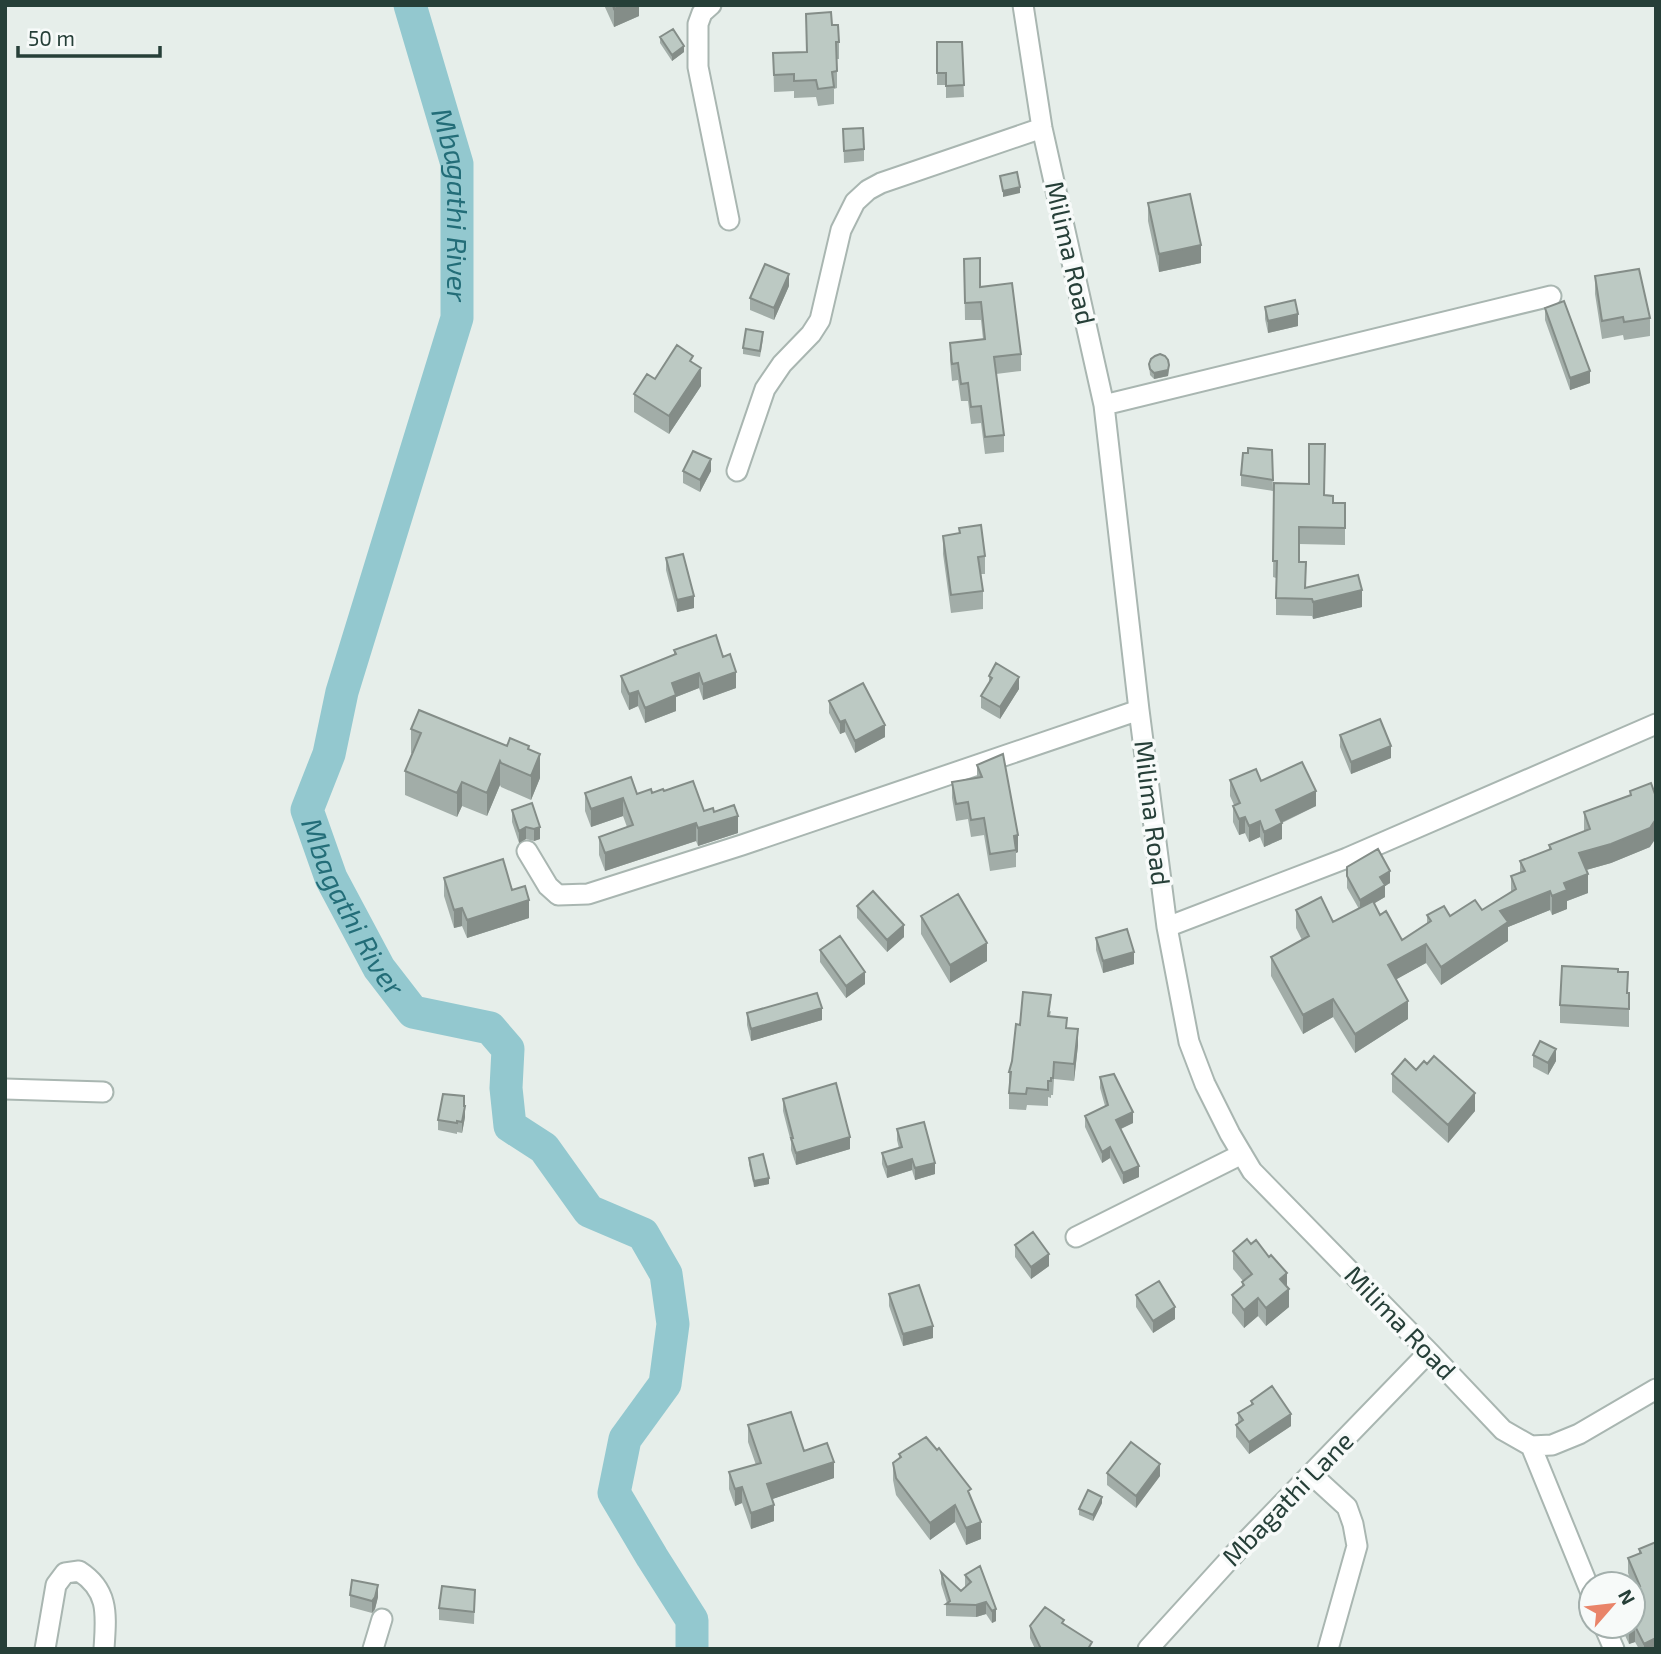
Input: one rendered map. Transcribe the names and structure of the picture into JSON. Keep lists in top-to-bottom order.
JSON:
{
  "streets": {
    "street": ["Milima Road", "Mbagathi Lane"]
  },
  "crossings": [
    ["Milima Road", "Mbagathi Lane"]
  ],
  "water": ["Mbagathi River"],
  "scale_bar": "50 m",
  "north": "top right"
}
